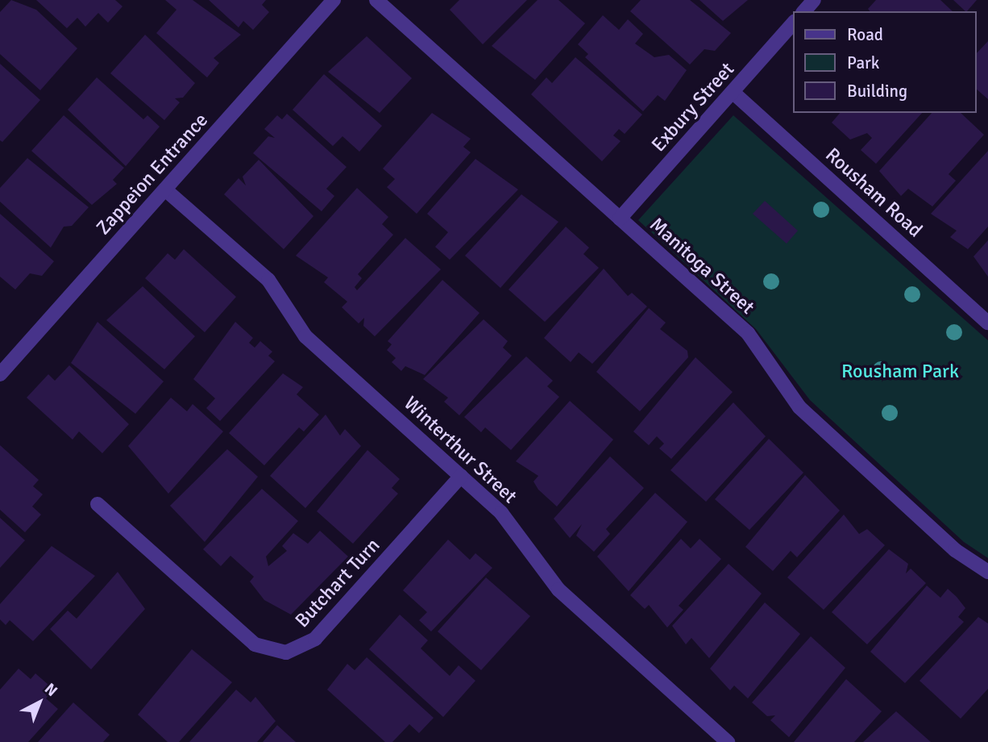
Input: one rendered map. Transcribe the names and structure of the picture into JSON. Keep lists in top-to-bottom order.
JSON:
{
  "streets": {
    "street": [
      "Exbury Street",
      "Zappeion Entrance",
      "Rousham Road",
      "Manitoga Street",
      "Winterthur Street",
      "Butchart Turn"
    ]
  },
  "crossings": [
    ["Exbury Street", "Rousham Road"],
    ["Exbury Street", "Manitoga Street"],
    ["Zappeion Entrance", "Winterthur Street"],
    ["Winterthur Street", "Butchart Turn"]
  ],
  "parks": ["Rousham Park"],
  "legend": ["Road", "Park", "Building"],
  "north": "top right"
}
